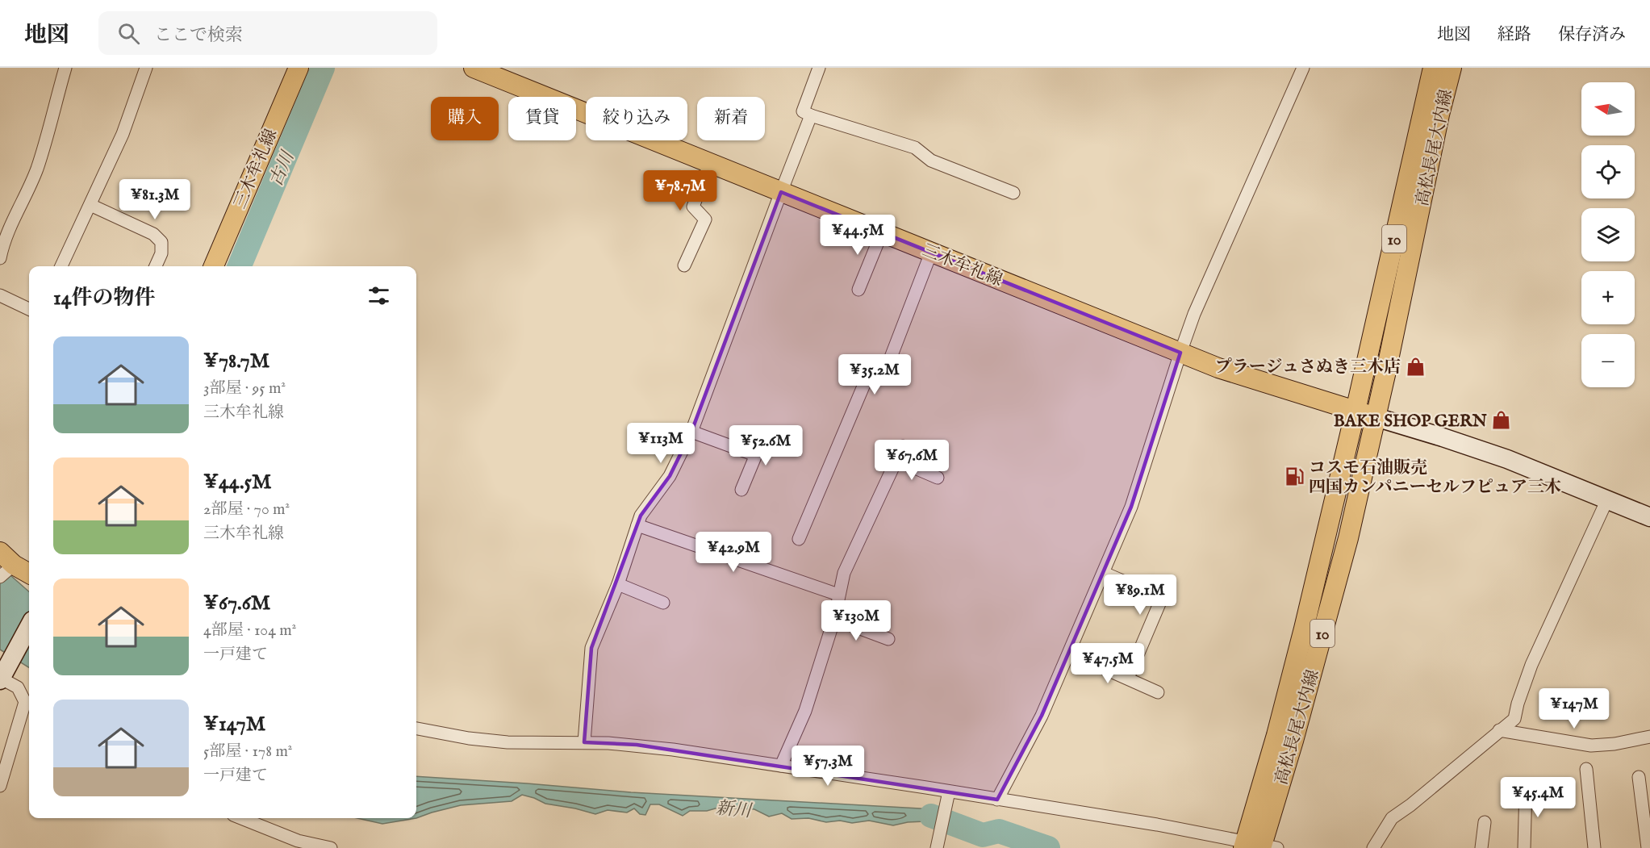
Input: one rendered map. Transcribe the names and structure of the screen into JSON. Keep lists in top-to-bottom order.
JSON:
{
  "streets": {
    "main road": ["高松長尾大内線", "三木牟礼線", "10"]
  },
  "crossings": [
    ["高松長尾大内線", "三木牟礼線"]
  ],
  "water": ["古川", "新川"],
  "places": {
    "shop": ["プラージュさぬき三木店", "BAKE SHOP GERN"],
    "fuel station": ["コスモ石油販売 四国カンパニーセルフピュア三木"]
  },
  "north": "left",
  "page": {
    "header": "地図",
    "search": "ここで検索",
    "nav": ["地図", "経路", "保存済み"],
    "map_buttons": ["+", "−"],
    "chip": [
      "購入",
      "賃貸",
      "絞り込み",
      "新着"
    ],
    "price": [
      "¥78.7M",
      "¥81.3M",
      "¥44.5M",
      "¥35.2M",
      "¥113M",
      "¥52.6M",
      "¥67.6M",
      "¥42.9M",
      "¥89.1M",
      "¥130M",
      "¥47.5M",
      "¥147M",
      "¥57.3M",
      "¥45.4M"
    ],
    "heading": "14件の物件",
    "list": [
      {
        "name": "¥78.7M",
        "note": "3部屋 · 95 m² · 三木牟礼線"
      },
      {
        "name": "¥44.5M",
        "note": "2部屋 · 70 m² · 三木牟礼線"
      },
      {
        "name": "¥67.6M",
        "note": "4部屋 · 104 m² · 一戸建て"
      },
      {
        "name": "¥147M",
        "note": "5部屋 · 178 m² · 一戸建て"
      }
    ]
  }
}
